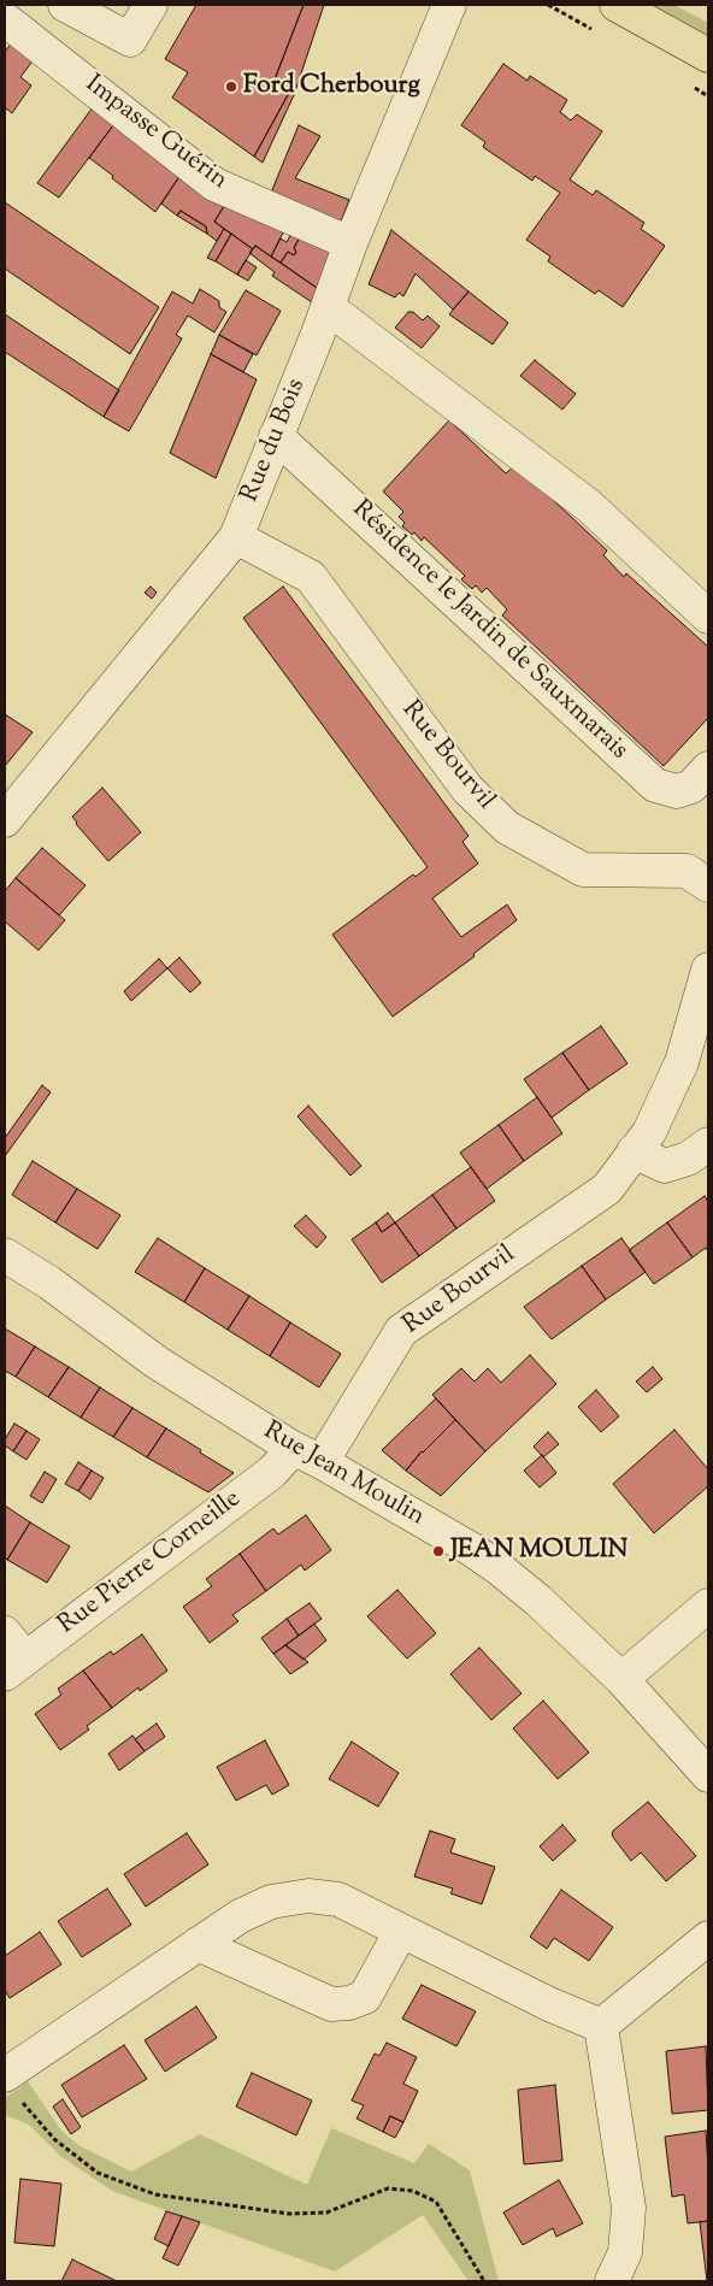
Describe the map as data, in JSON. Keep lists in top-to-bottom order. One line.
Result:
{"streets":{"street":["Impasse Guérin","Rue du Bois","Résidence le Jardin de Sauxmarais","Rue Bourvil","Rue Jean Moulin","Rue Pierre Corneille"]},"crossings":[["Impasse Guérin","Rue du Bois"],["Rue du Bois","Résidence le Jardin de Sauxmarais"],["Rue du Bois","Rue Bourvil"],["Rue Bourvil","Rue Jean Moulin"],["Rue Jean Moulin","Rue Pierre Corneille"]],"places":["Ford Cherbourg","JEAN MOULIN"]}
